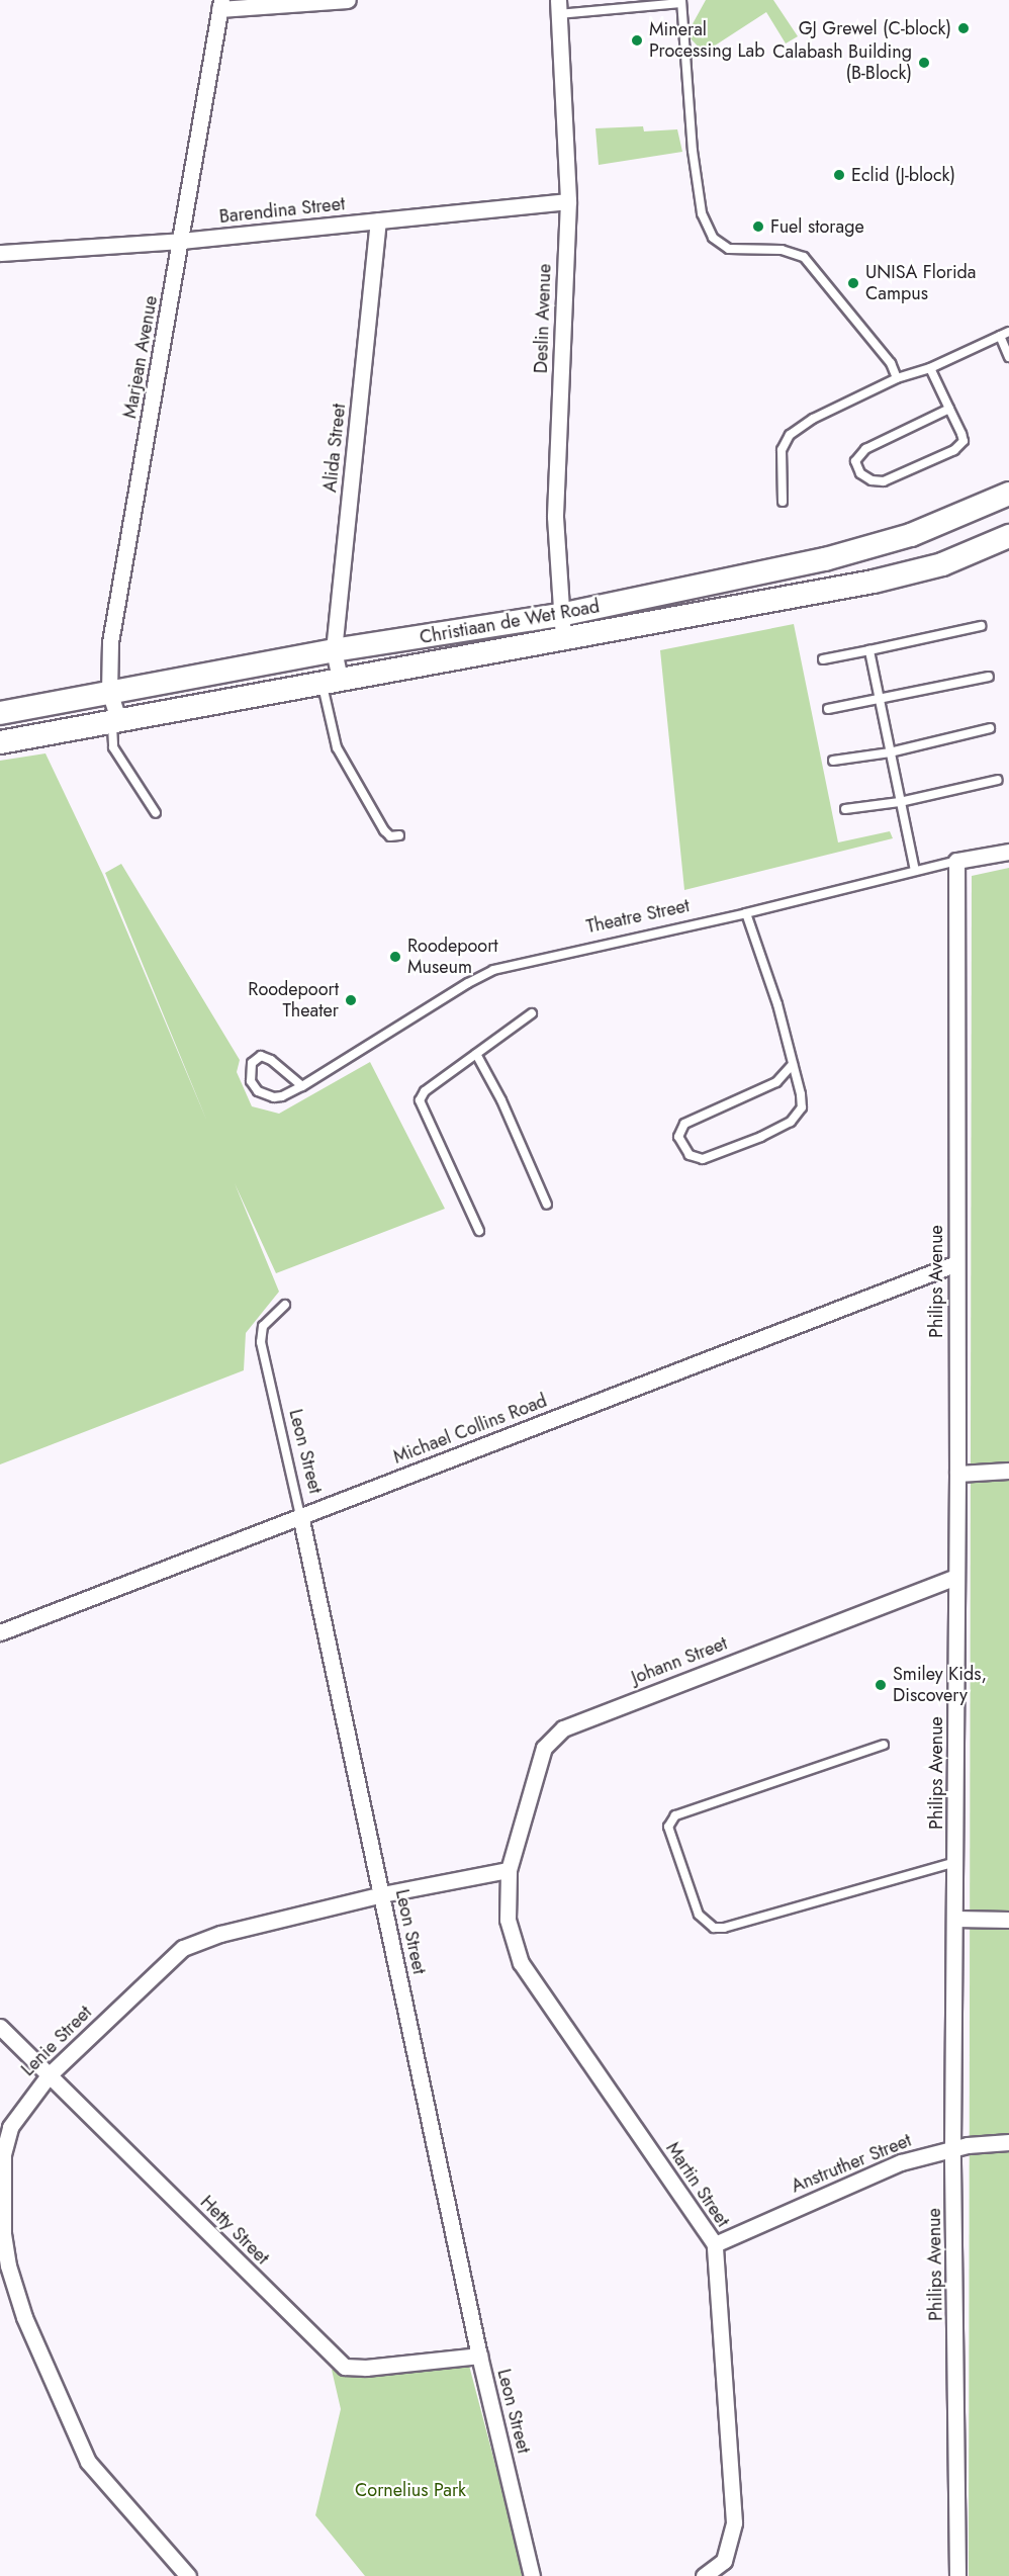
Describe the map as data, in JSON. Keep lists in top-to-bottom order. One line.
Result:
{"streets":{"main road":["Christiaan de Wet Road"],"street":["Barendina Street","Deslin Avenue","Marjean Avenue","Alida Street","Theatre Street","Philips Avenue","Michael Collins Road","Leon Street","Johann Street","Lenie Street","Anstruther Street","Martin Street","Hetty Street"]},"crossings":[["Barendina Street","Deslin Avenue"],["Barendina Street","Marjean Avenue"],["Barendina Street","Alida Street"],["Deslin Avenue","Christiaan de Wet Road"],["Marjean Avenue","Christiaan de Wet Road"],["Alida Street","Christiaan de Wet Road"],["Theatre Street","Philips Avenue"],["Philips Avenue","Michael Collins Road"],["Philips Avenue","Johann Street"],["Philips Avenue","Anstruther Street"],["Michael Collins Road","Leon Street"],["Leon Street","Lenie Street"],["Leon Street","Hetty Street"],["Johann Street","Lenie Street"],["Johann Street","Martin Street"],["Lenie Street","Martin Street"],["Lenie Street","Hetty Street"],["Anstruther Street","Martin Street"]],"parks":["Cornelius Park"],"places":["GJ Grewel (C-block)","Mineral Processing Lab","Calabash Building (B-Block)","Eclid (J-block)","Fuel storage","UNISA Florida Campus","Roodepoort Museum","Roodepoort Theater","Smiley Kids, Discovery"]}
